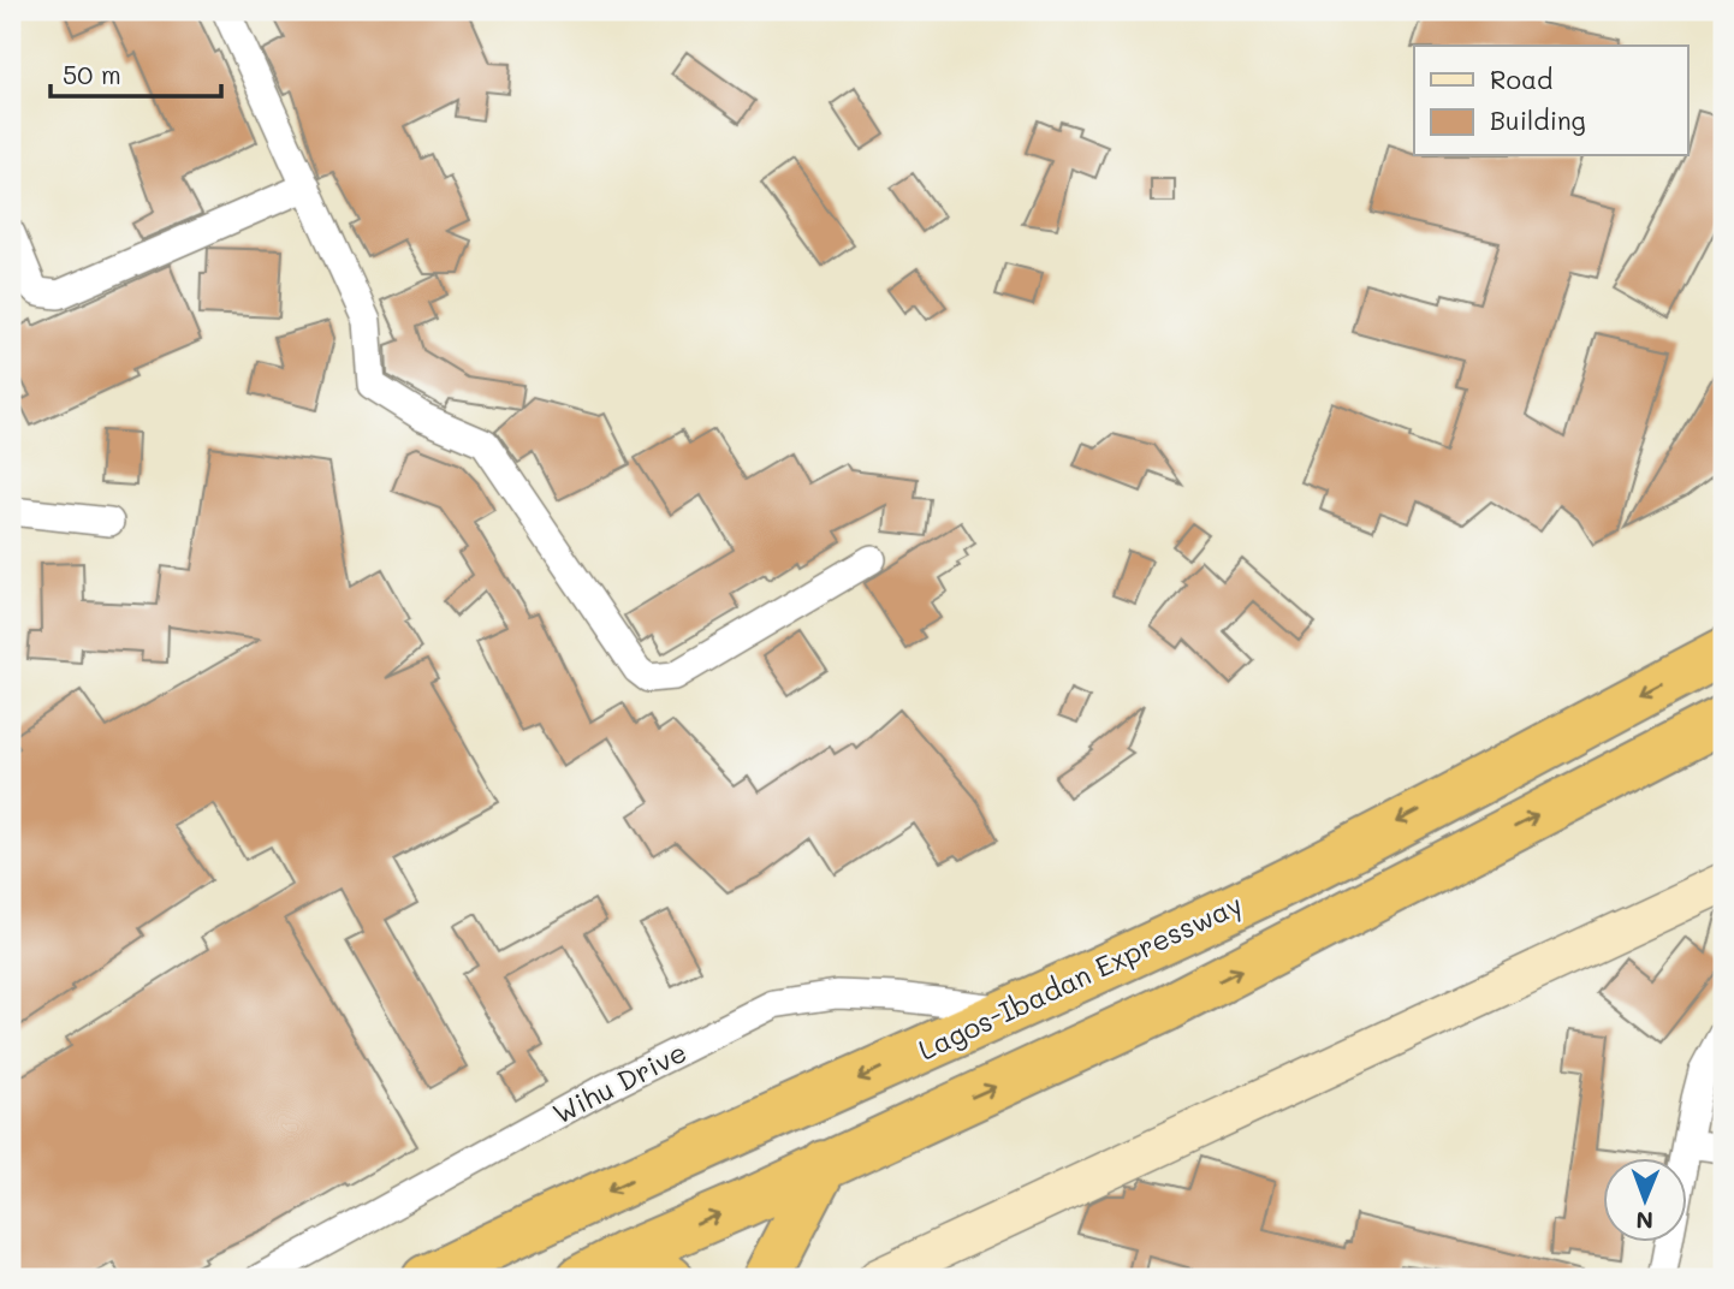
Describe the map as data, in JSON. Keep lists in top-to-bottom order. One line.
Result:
{"streets":{"highway":["Lagos-Ibadan Expressway"],"street":["Wihu Drive"]},"crossings":[["Lagos-Ibadan Expressway","Wihu Drive"]],"legend":["Road","Building"],"scale_bar":"50 m","north":"bottom"}
